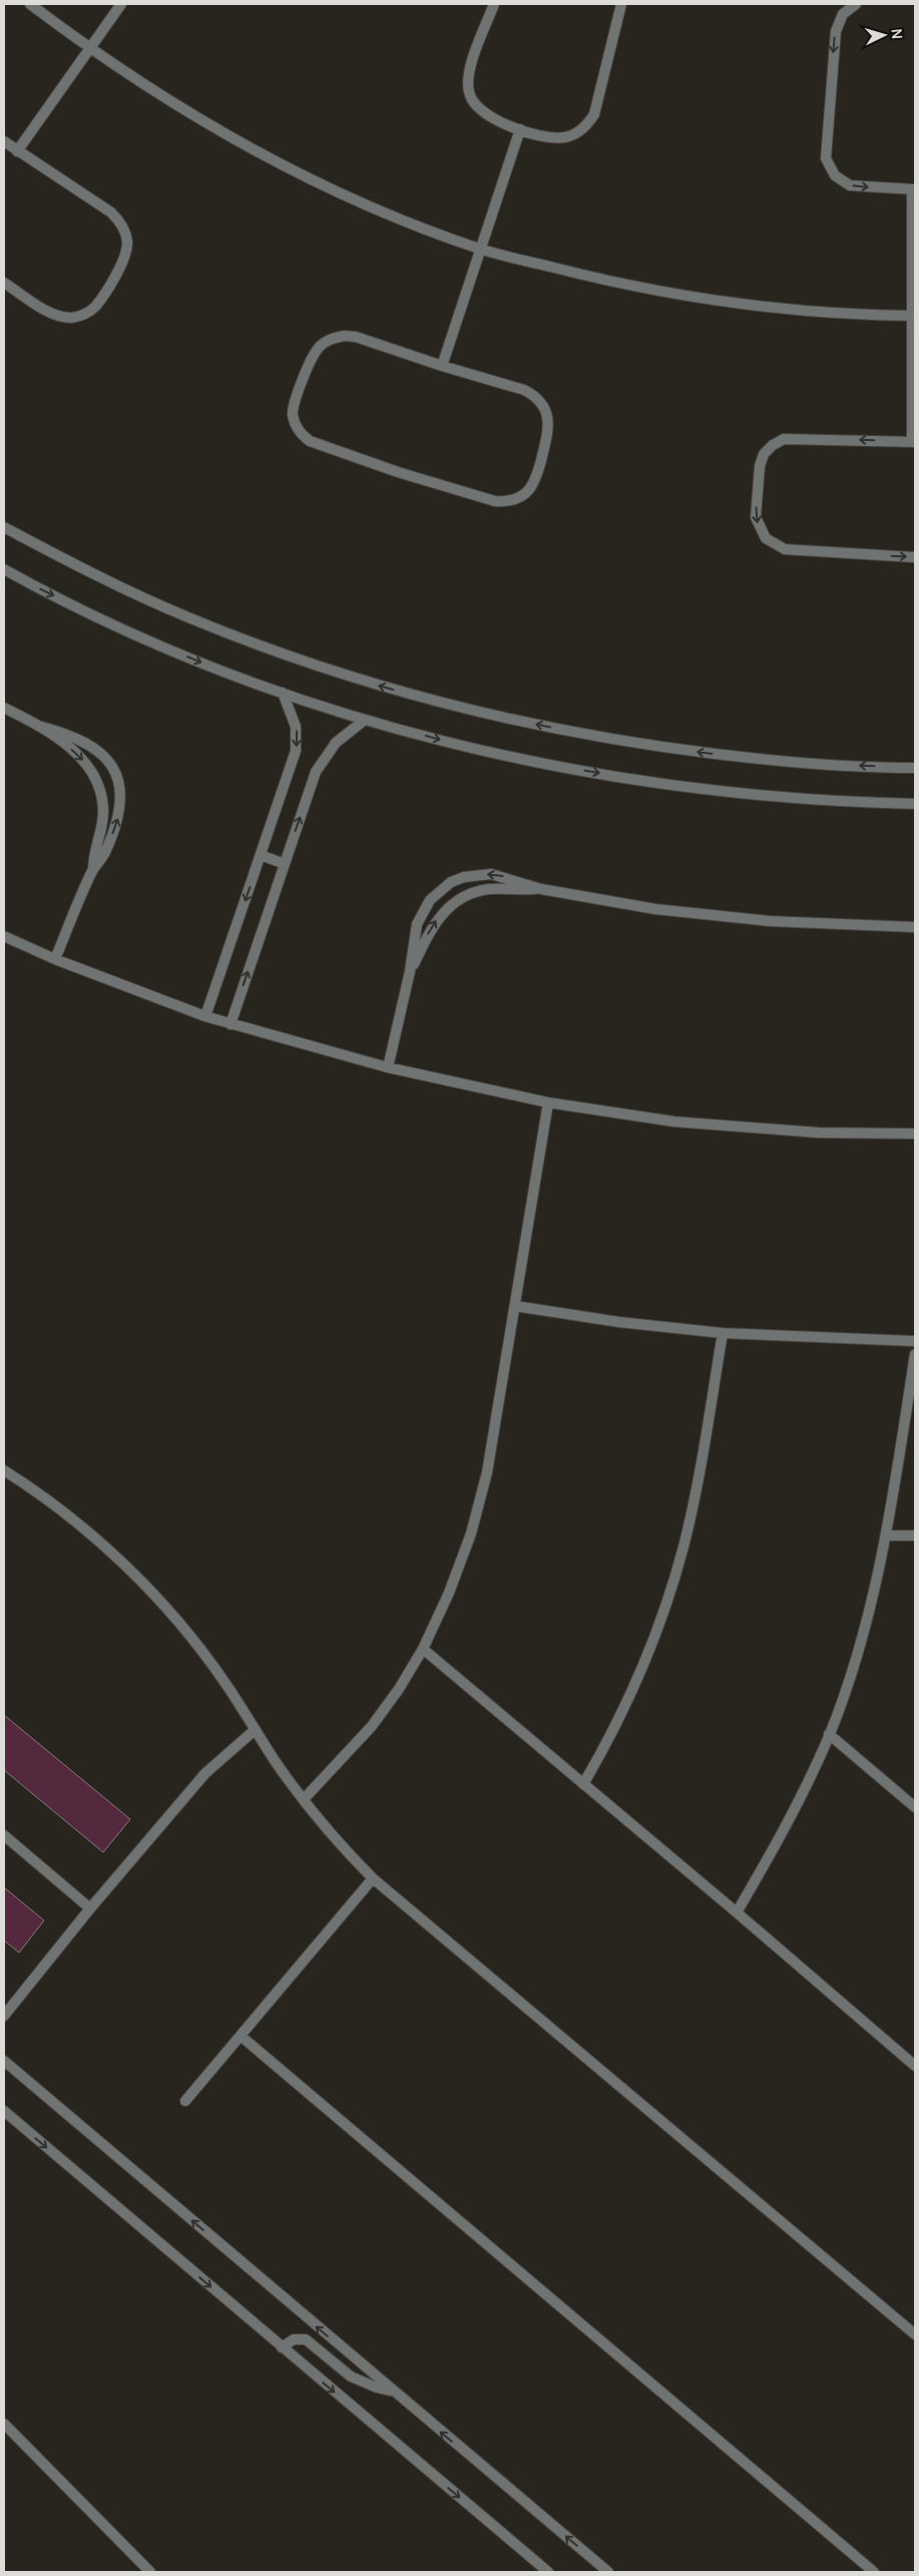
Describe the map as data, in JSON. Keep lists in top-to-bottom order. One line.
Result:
{"north":"right"}
